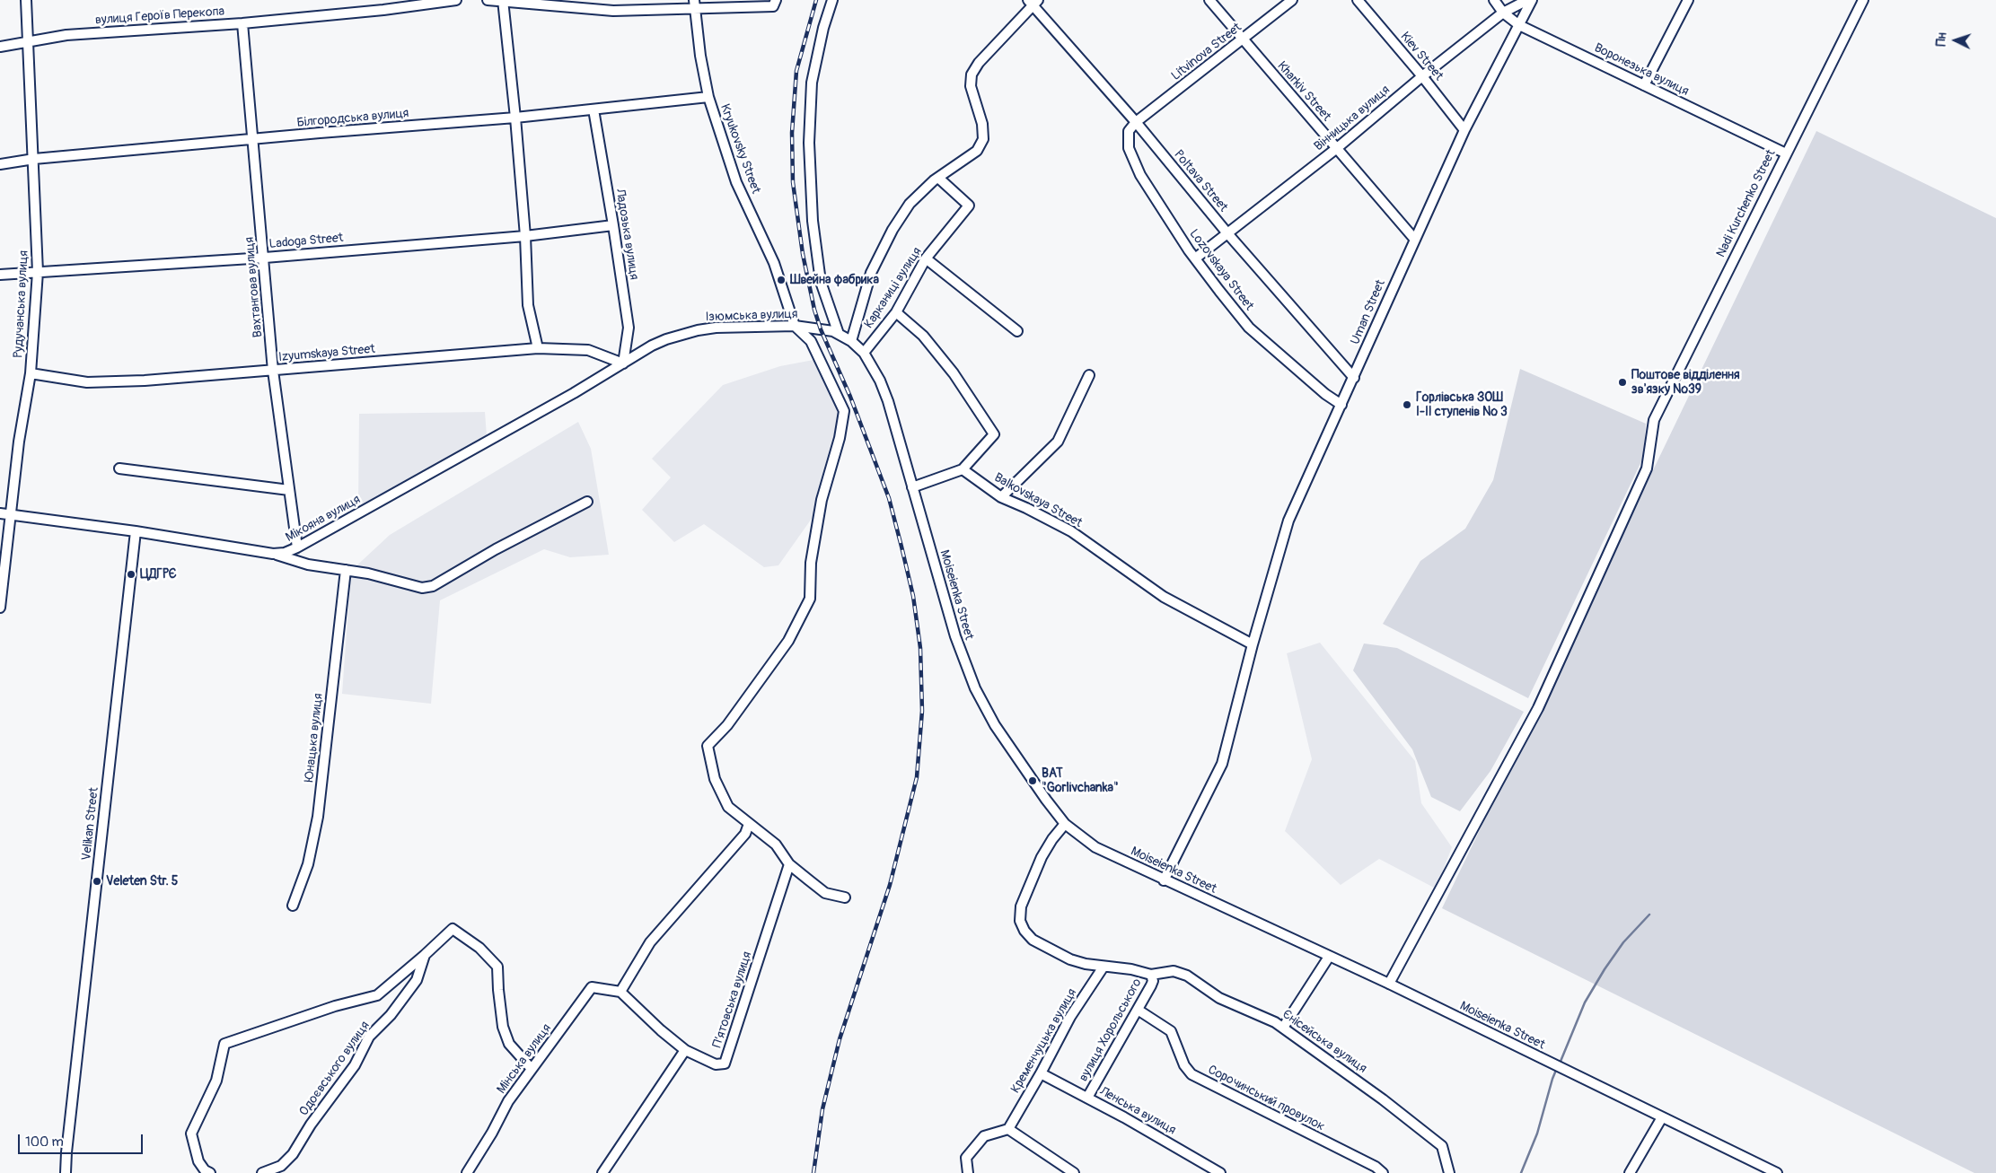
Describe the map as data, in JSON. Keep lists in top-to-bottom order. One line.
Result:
{"streets":{"street":["вулиця Героїв Перекопа","Litvinova Street","Kiev Street","Воронезька вулиця","Kharkiv Street","Білгородська вулиця","Вінницька вулиця","Kryukovsky Street","Poltava Street","Nadi Kurchenko Street","Ладозька вулиця","Ladoga Street","Lozovskaya Street","Вахтангова вулиця","Карканиці вулиця","Рудучанська вулиця","Uman Street","Ізюмська вулиця","Izyumskaya Street","Balkovskaya Street","Мікояна вулиця","Moiseienka Street","Юнацька вулиця","Velikan Street","П’ятовська вулиця","вулиця Хорольського","Кременчуцька вулиця","Єнісейська вулиця","Мінська вулиця","Одоєвського вулиця","Сорочинський провулок","Ленська вулиця"]},"crossings":[["вулиця Героїв Перекопа","Вахтангова вулиця"],["вулиця Героїв Перекопа","Рудучанська вулиця"],["Litvinova Street","Kharkiv Street"],["Litvinova Street","Poltava Street"],["Litvinova Street","Lozovskaya Street"],["Kiev Street","Вінницька вулиця"],["Kiev Street","Uman Street"],["Воронезька вулиця","Вінницька вулиця"],["Воронезька вулиця","Nadi Kurchenko Street"],["Воронезька вулиця","Uman Street"],["Kharkiv Street","Вінницька вулиця"],["Kharkiv Street","Uman Street"],["Білгородська вулиця","Kryukovsky Street"],["Білгородська вулиця","Ладозька вулиця"],["Білгородська вулиця","Вахтангова вулиця"],["Білгородська вулиця","Рудучанська вулиця"],["Вінницька вулиця","Poltava Street"],["Вінницька вулиця","Lozovskaya Street"],["Kryukovsky Street","Ізюмська вулиця"],["Poltava Street","Lozovskaya Street"],["Poltava Street","Uman Street"],["Nadi Kurchenko Street","Moiseienka Street"],["Ладозька вулиця","Ladoga Street"],["Ладозька вулиця","Ізюмська вулиця"],["Ладозька вулиця","Izyumskaya Street"],["Ладозька вулиця","Мікояна вулиця"],["Ladoga Street","Вахтангова вулиця"],["Ladoga Street","Рудучанська вулиця"],["Lozovskaya Street","Uman Street"],["Вахтангова вулиця","Izyumskaya Street"],["Вахтангова вулиця","Мікояна вулиця"],["Карканиці вулиця","Moiseienka Street"],["Рудучанська вулиця","Izyumskaya Street"],["Рудучанська вулиця","Мікояна вулиця"],["Uman Street","Balkovskaya Street"],["Uman Street","Moiseienka Street"],["Ізюмська вулиця","Izyumskaya Street"],["Ізюмська вулиця","Мікояна вулиця"],["Ізюмська вулиця","Moiseienka Street"],["Izyumskaya Street","Мікояна вулиця"],["Мікояна вулиця","Velikan Street"],["Moiseienka Street","Єнісейська вулиця"],["вулиця Хорольського","Єнісейська вулиця"],["вулиця Хорольського","Сорочинський провулок"],["вулиця Хорольського","Ленська вулиця"],["Кременчуцька вулиця","Єнісейська вулиця"],["Кременчуцька вулиця","Ленська вулиця"],["Мінська вулиця","Одоєвського вулиця"]],"places":["Швейна фабрика","Поштове відділення зв'язку №39","Горлівська ЗОШ І-ІІ ступенів № 3","ЦДГРЄ","BAT \"Gorlivchanka\"","Veleten Str. 5"],"scale_bar":"100 m","north":"left"}
